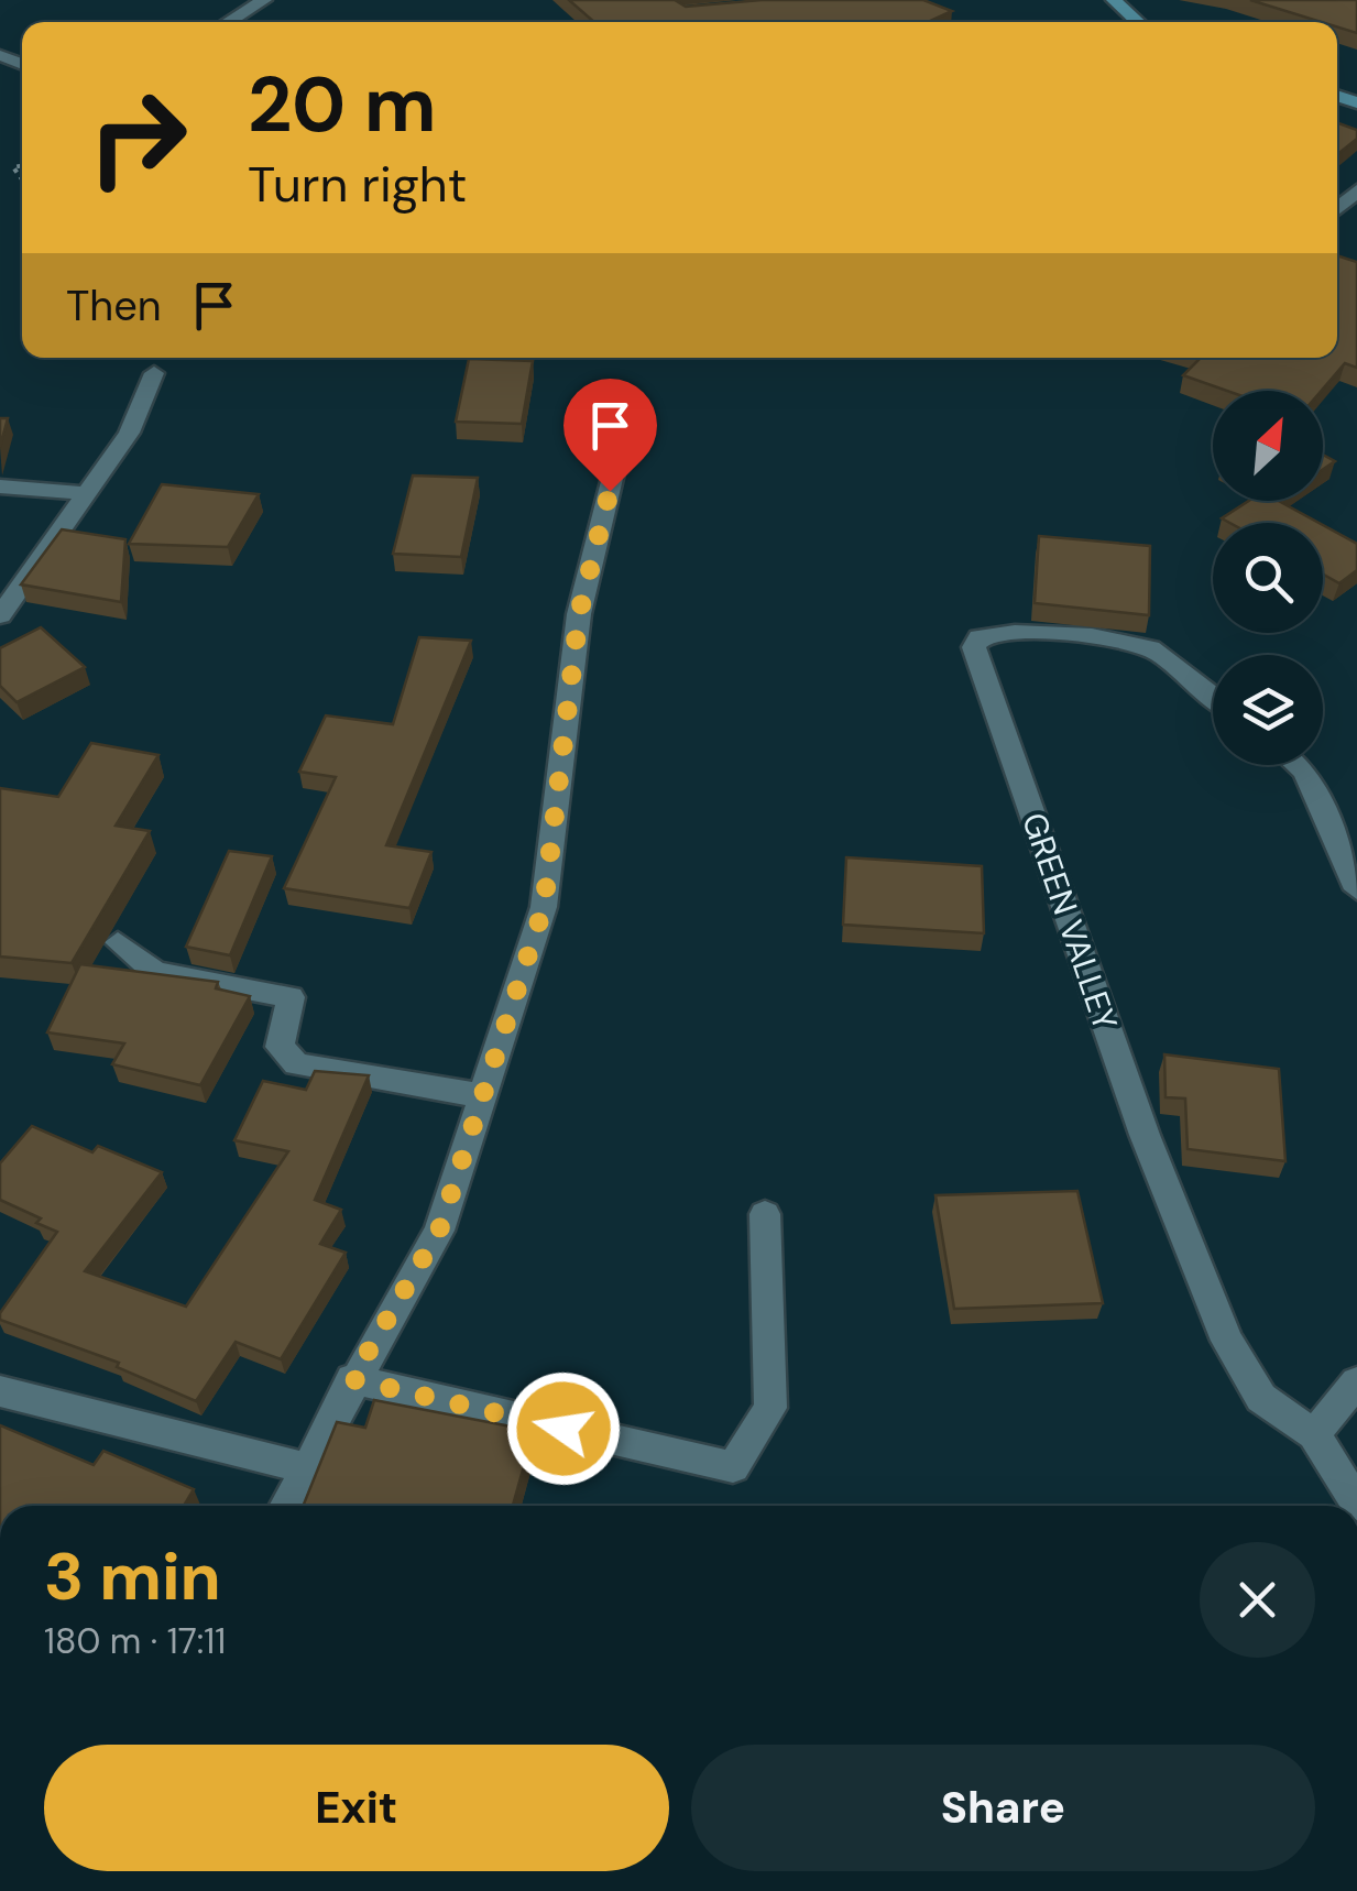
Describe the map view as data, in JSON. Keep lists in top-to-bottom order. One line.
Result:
{"streets":{"street":["GREEN VALLEY"]},"north":"top right","page":{"turn":["20 m","Turn right"],"then":"Then","heading":["3 min","180 m · 17:11"],"buttons":["Exit","Share"]}}
